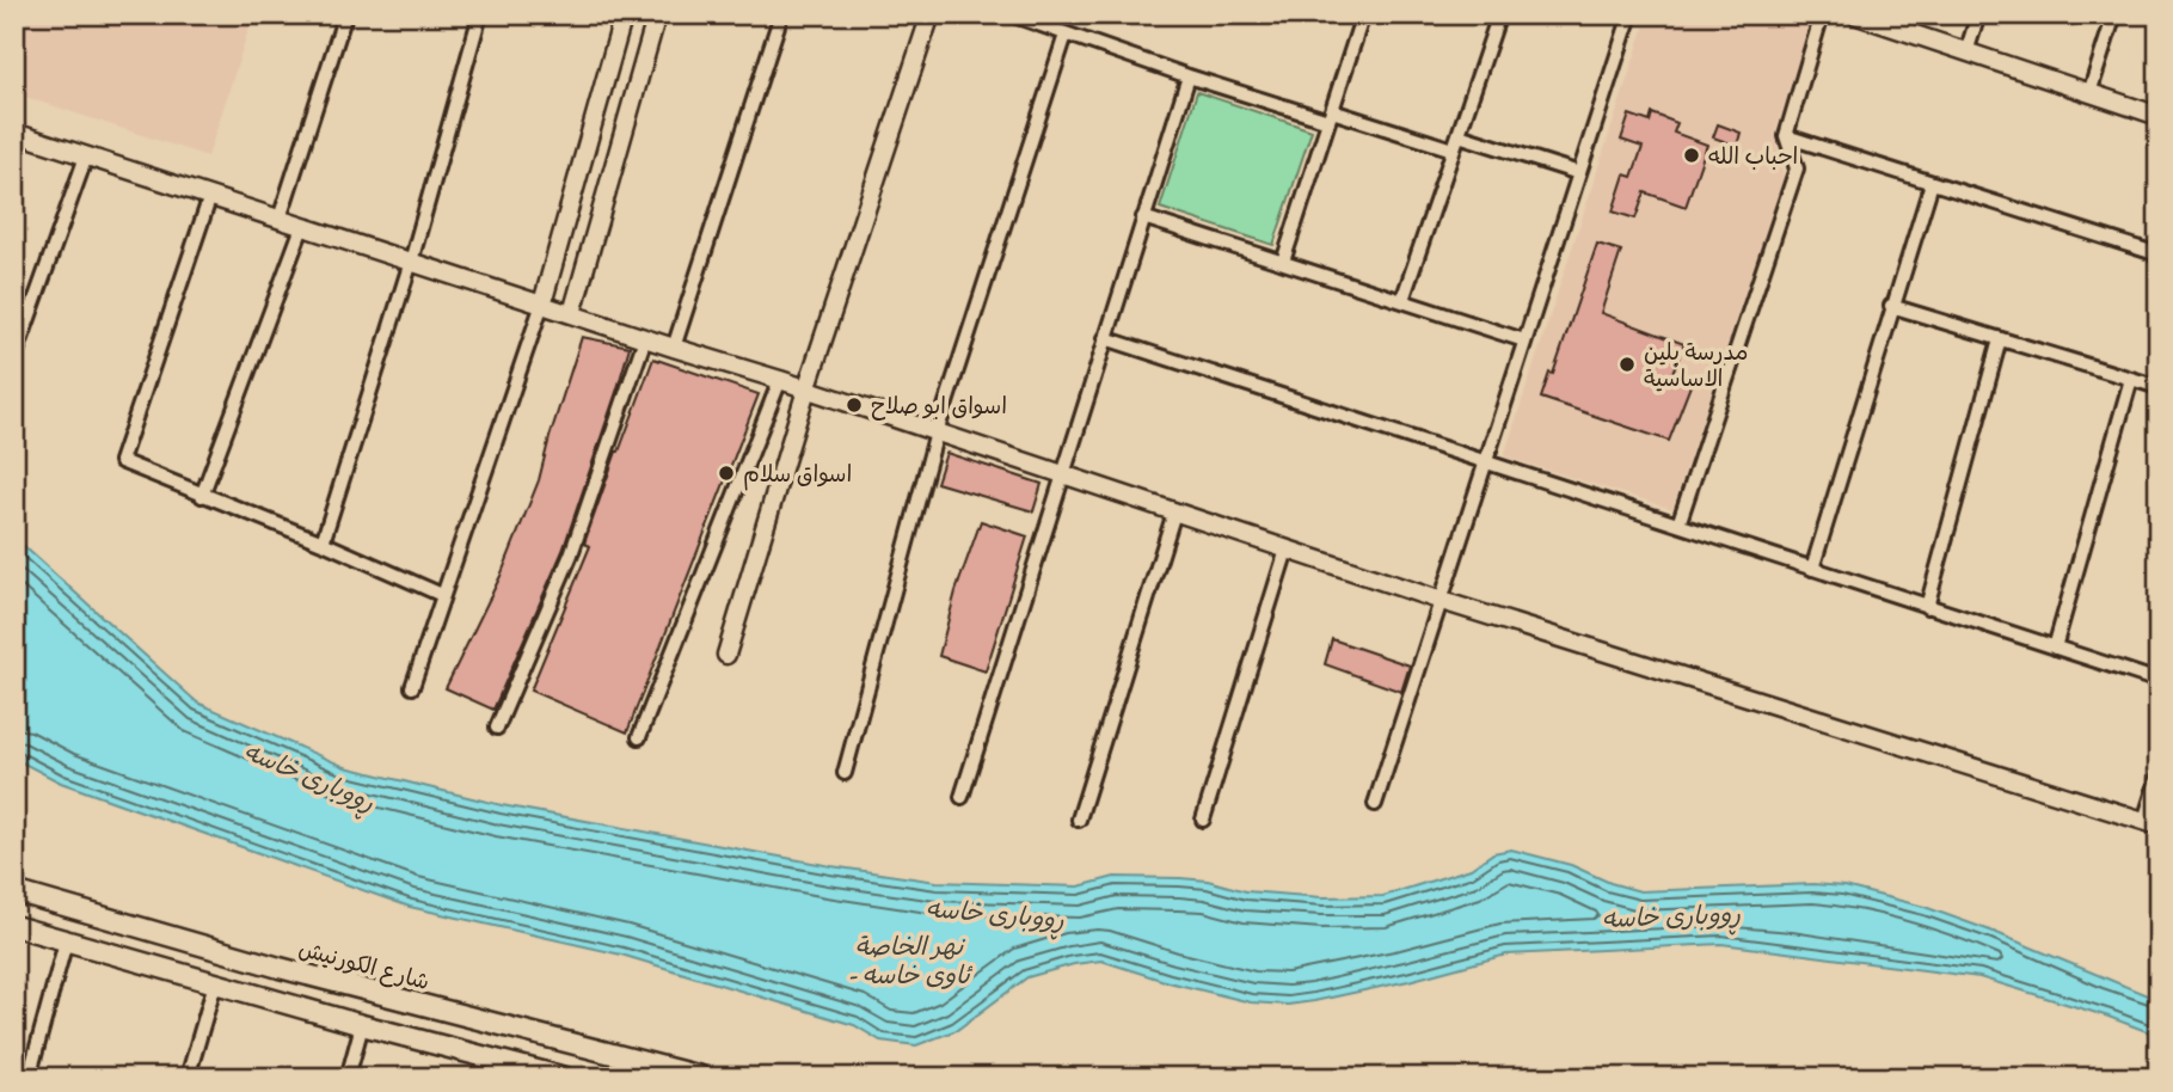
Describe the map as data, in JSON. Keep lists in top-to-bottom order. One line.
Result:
{"streets":{"main road":["شارع الكورنيش"]},"water":["ڕووباری خاسە","نهر الخاصة - ئاوی خاسە"],"places":["احباب الله","مدرسة بلين الاساسية","اسواق ابو صلاح","اسواق سلام"]}
